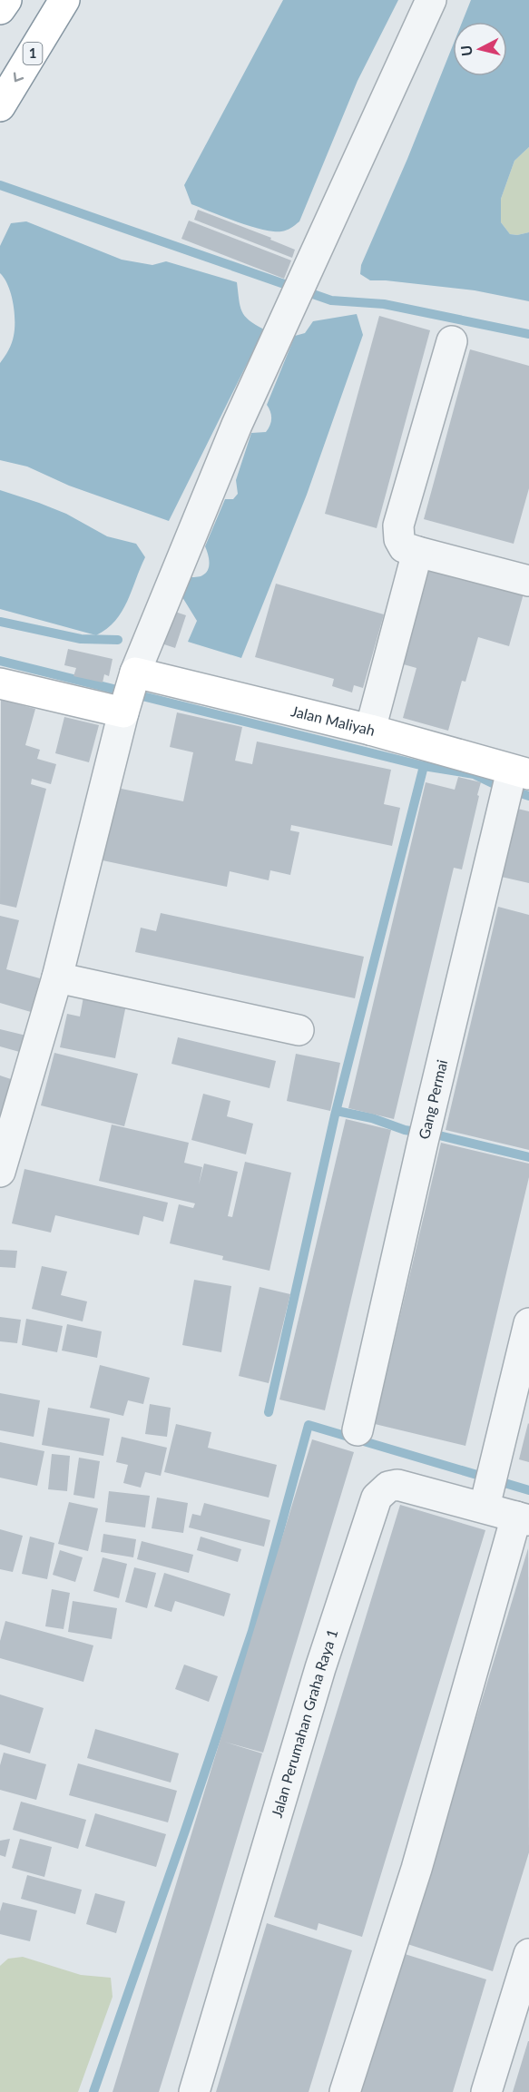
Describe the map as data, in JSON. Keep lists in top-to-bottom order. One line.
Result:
{"streets":{"main road":["1","Jalan Maliyah"],"street":["Gang Permai","Jalan Perumahan Graha Raya 1"]},"crossings":[["Jalan Maliyah","Gang Permai"]],"north":"left"}
